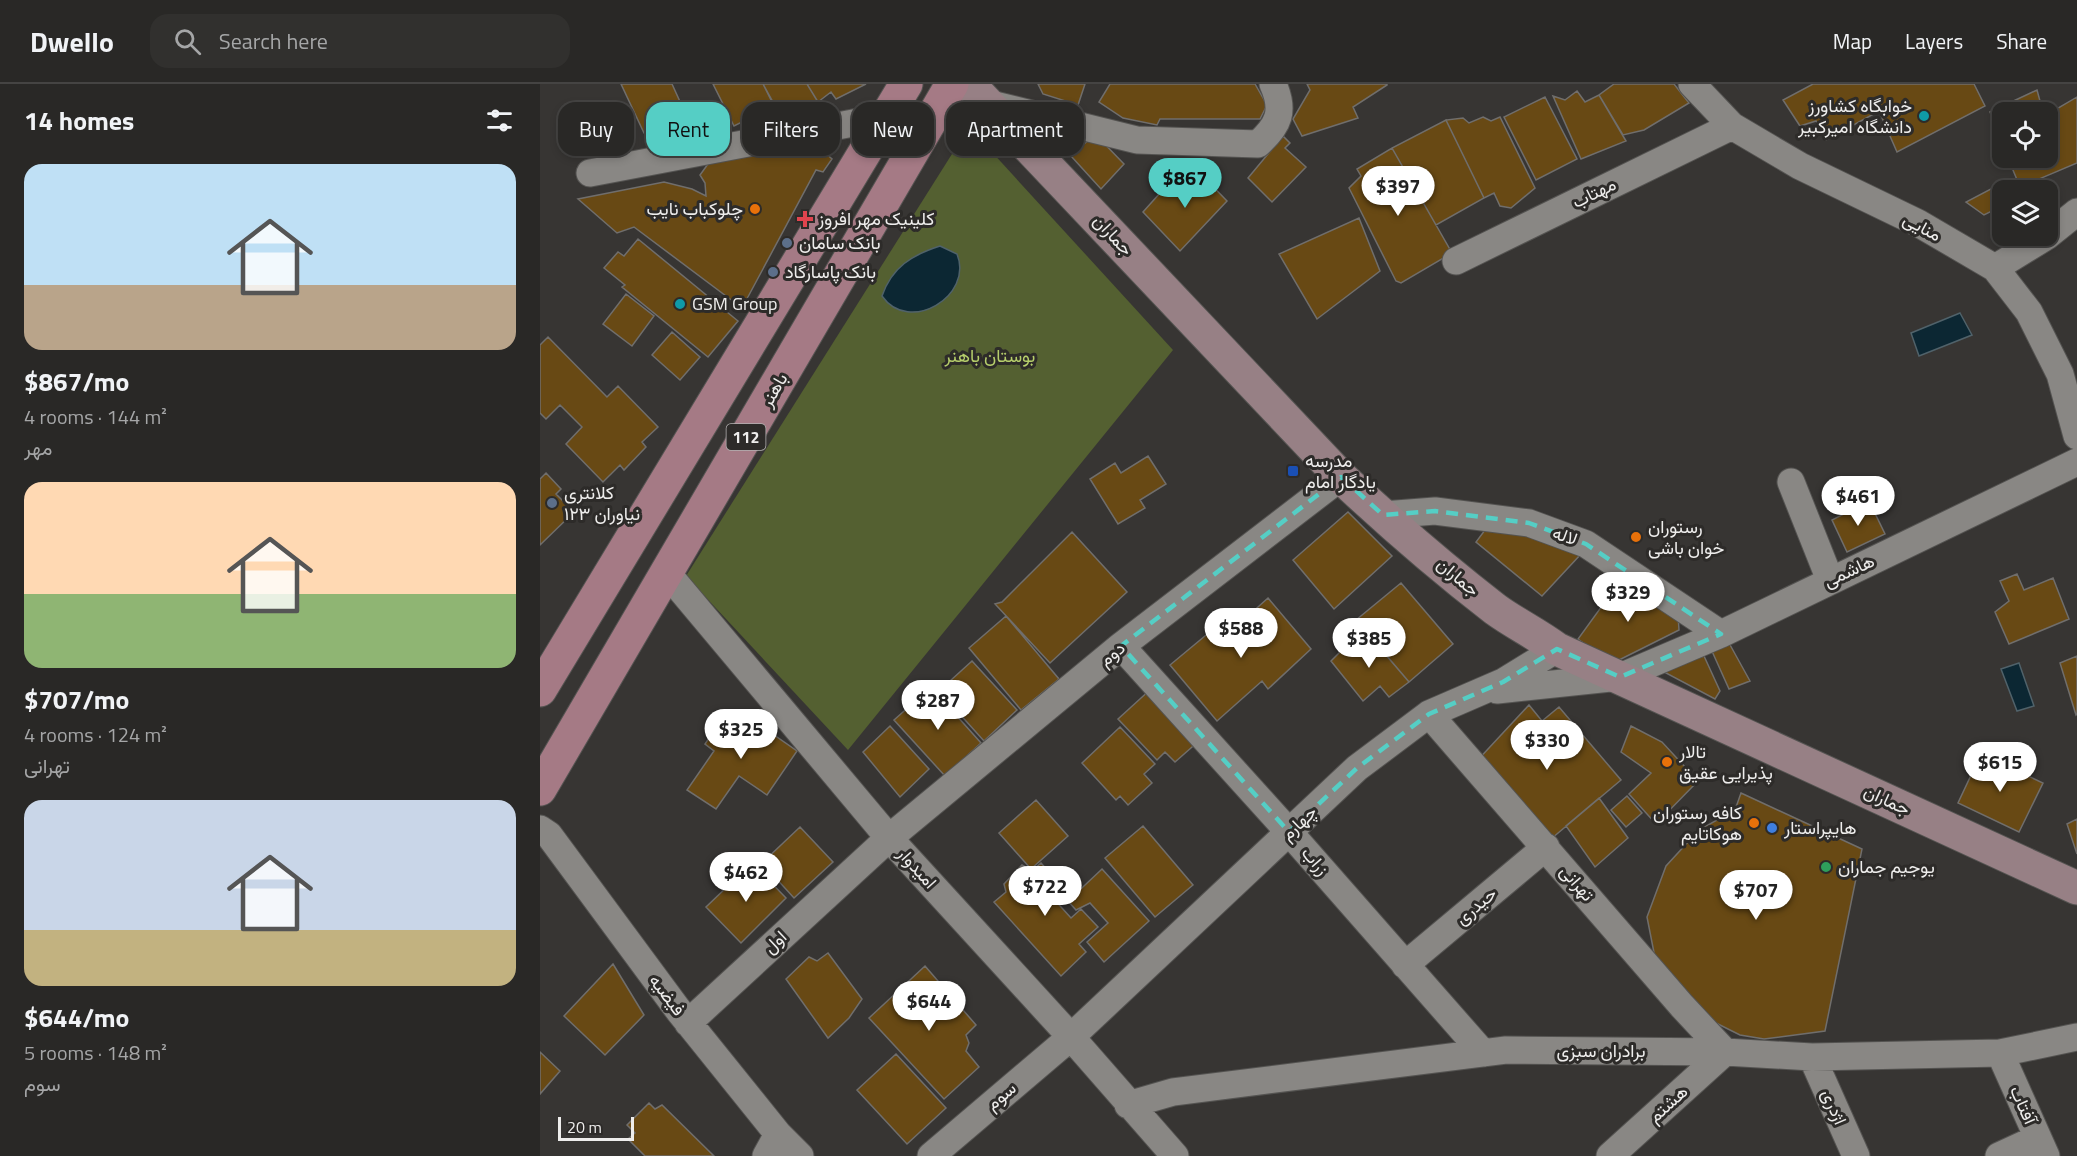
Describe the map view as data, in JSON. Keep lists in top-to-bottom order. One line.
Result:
{"streets":{"main road":["جماران","باهنر","112"],"street":["مهتاب","منایی","لاله","هاشمی","دوم","چهارم","زراب","امیدوار","تهرانی","حیدری","اول","فیضیه","برادران سبزی","سوم","هشتم","آفتاب","اژدری"]},"crossings":[["مهتاب","منایی"],["جماران","لاله"],["جماران","هاشمی"],["جماران","دوم"],["جماران","چهارم"],["باهنر","امیدوار"],["لاله","هاشمی"],["هاشمی","چهارم"],["دوم","زراب"],["دوم","امیدوار"],["دوم","اول"],["چهارم","زراب"],["چهارم","امیدوار"],["چهارم","تهرانی"],["چهارم","سوم"],["زراب","حیدری"],["زراب","برادران سبزی"],["امیدوار","اول"],["امیدوار","برادران سبزی"],["امیدوار","سوم"],["تهرانی","حیدری"],["تهرانی","برادران سبزی"],["تهرانی","هشتم"],["اول","فیضیه"],["برادران سبزی","هشتم"],["برادران سبزی","آفتاب"],["برادران سبزی","اژدری"]],"parks":["بوستان باهنر"],"places":{"other":["خوابگاه کشاورز دانشگاه امیرکبیر","چلوکباب نایب","بانک سامان","بانک پاسارگاد","GSM Group","کلانتری ۱۲۳ نیاوران","رستوران خوان باشی","تالار پذیرایی عقیق","کافه رستوران هوکاتایم","هایپراستار","یوجیم جماران"],"health":["کلینیک مهر افروز"],"transit":["مدرسه یادگار امام"]},"scale_bar":"20 m","page":{"header":"Dwello","search":"Search here","nav":["Map","Layers","Share"],"heading":"14 homes","chip":["Buy","Rent","Filters","New","Apartment"],"list":[{"name":"$867/mo","note":"4 rooms · 144 m² · مهر"},{"name":"$707/mo","note":"4 rooms · 124 m² · تهرانی"},{"name":"$644/mo","note":"5 rooms · 148 m² · سوم"}],"price":["$867","$397","$461","$329","$588","$385","$287","$325","$330","$615","$462","$722","$707","$644"],"scale":"20 m"}}
